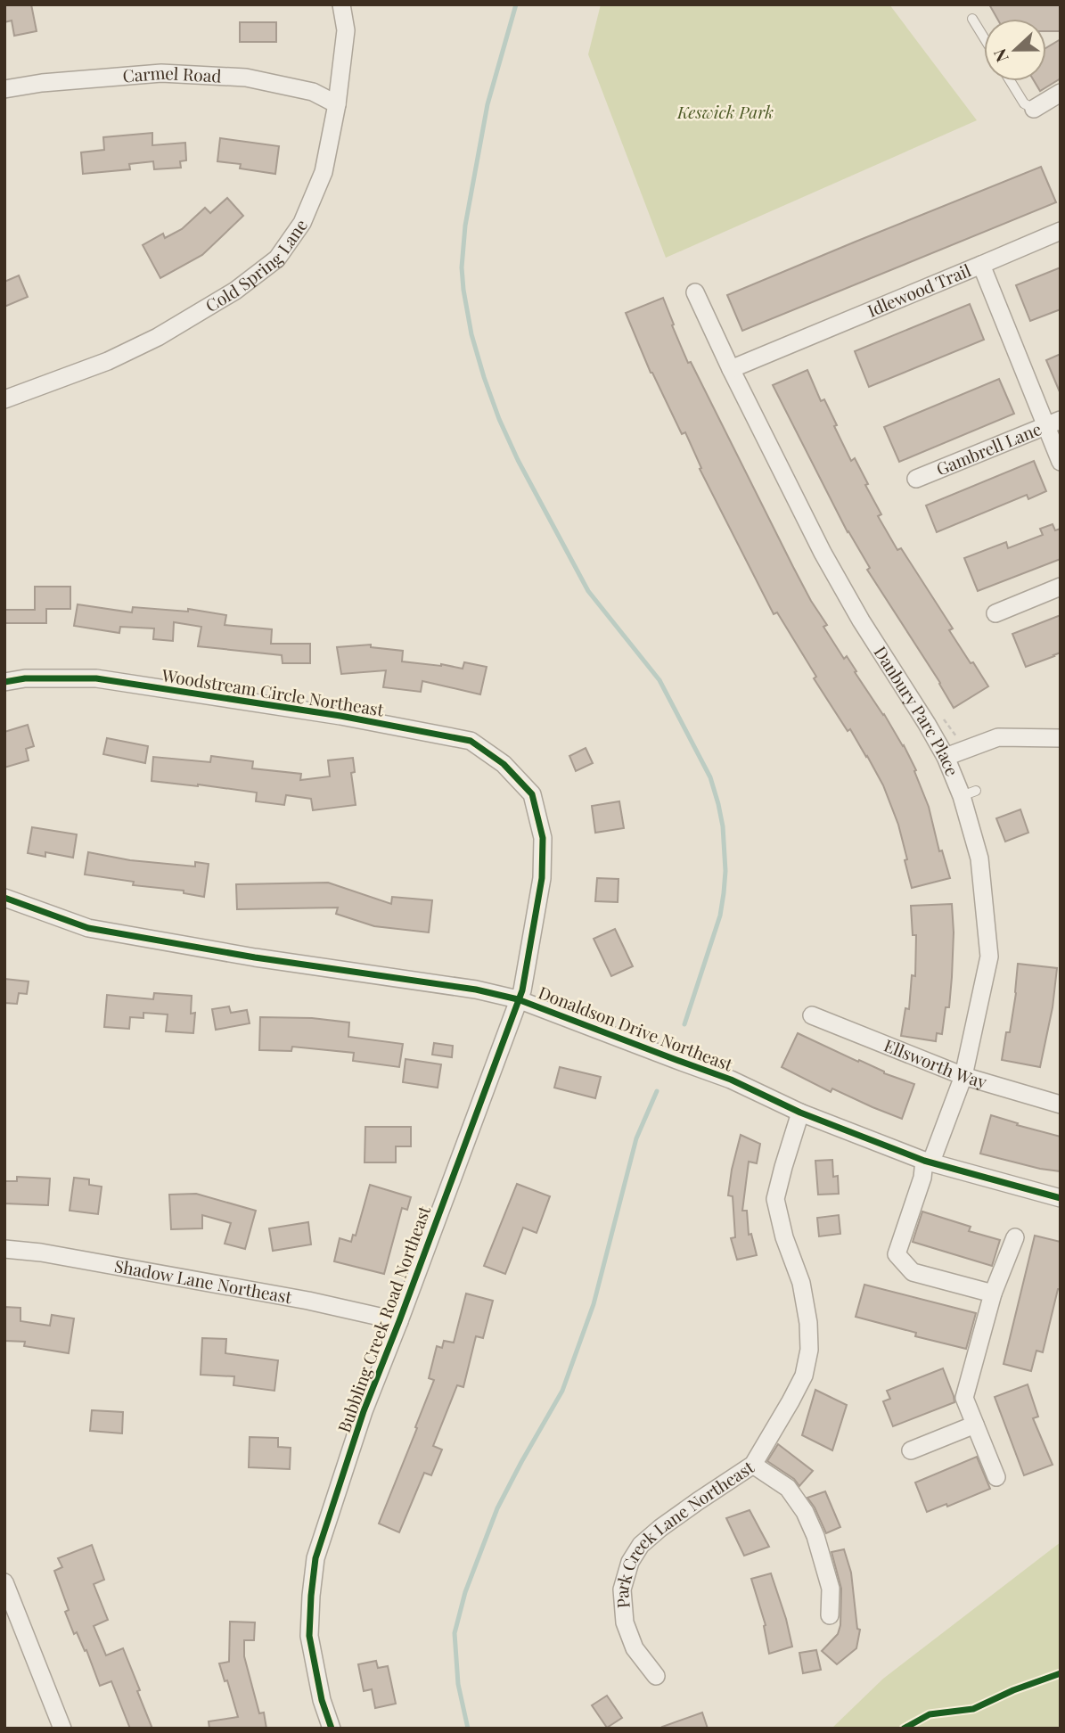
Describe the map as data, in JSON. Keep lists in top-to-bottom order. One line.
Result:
{"streets":{"street":["Carmel Road","Cold Spring Lane","Idlewood Trail","Gambrell Lane","Woodstream Circle Northeast","Danbury Parc Place","Donaldson Drive Northeast","Ellsworth Way","Shadow Lane Northeast","Bubbling Creek Road Northeast","Park Creek Lane Northeast"]},"crossings":[["Carmel Road","Cold Spring Lane"],["Idlewood Trail","Gambrell Lane"],["Idlewood Trail","Danbury Parc Place"],["Woodstream Circle Northeast","Donaldson Drive Northeast"],["Woodstream Circle Northeast","Bubbling Creek Road Northeast"],["Danbury Parc Place","Donaldson Drive Northeast"],["Danbury Parc Place","Ellsworth Way"],["Donaldson Drive Northeast","Bubbling Creek Road Northeast"],["Donaldson Drive Northeast","Park Creek Lane Northeast"],["Shadow Lane Northeast","Bubbling Creek Road Northeast"]],"parks":["Keswick Park"],"north":"left"}
